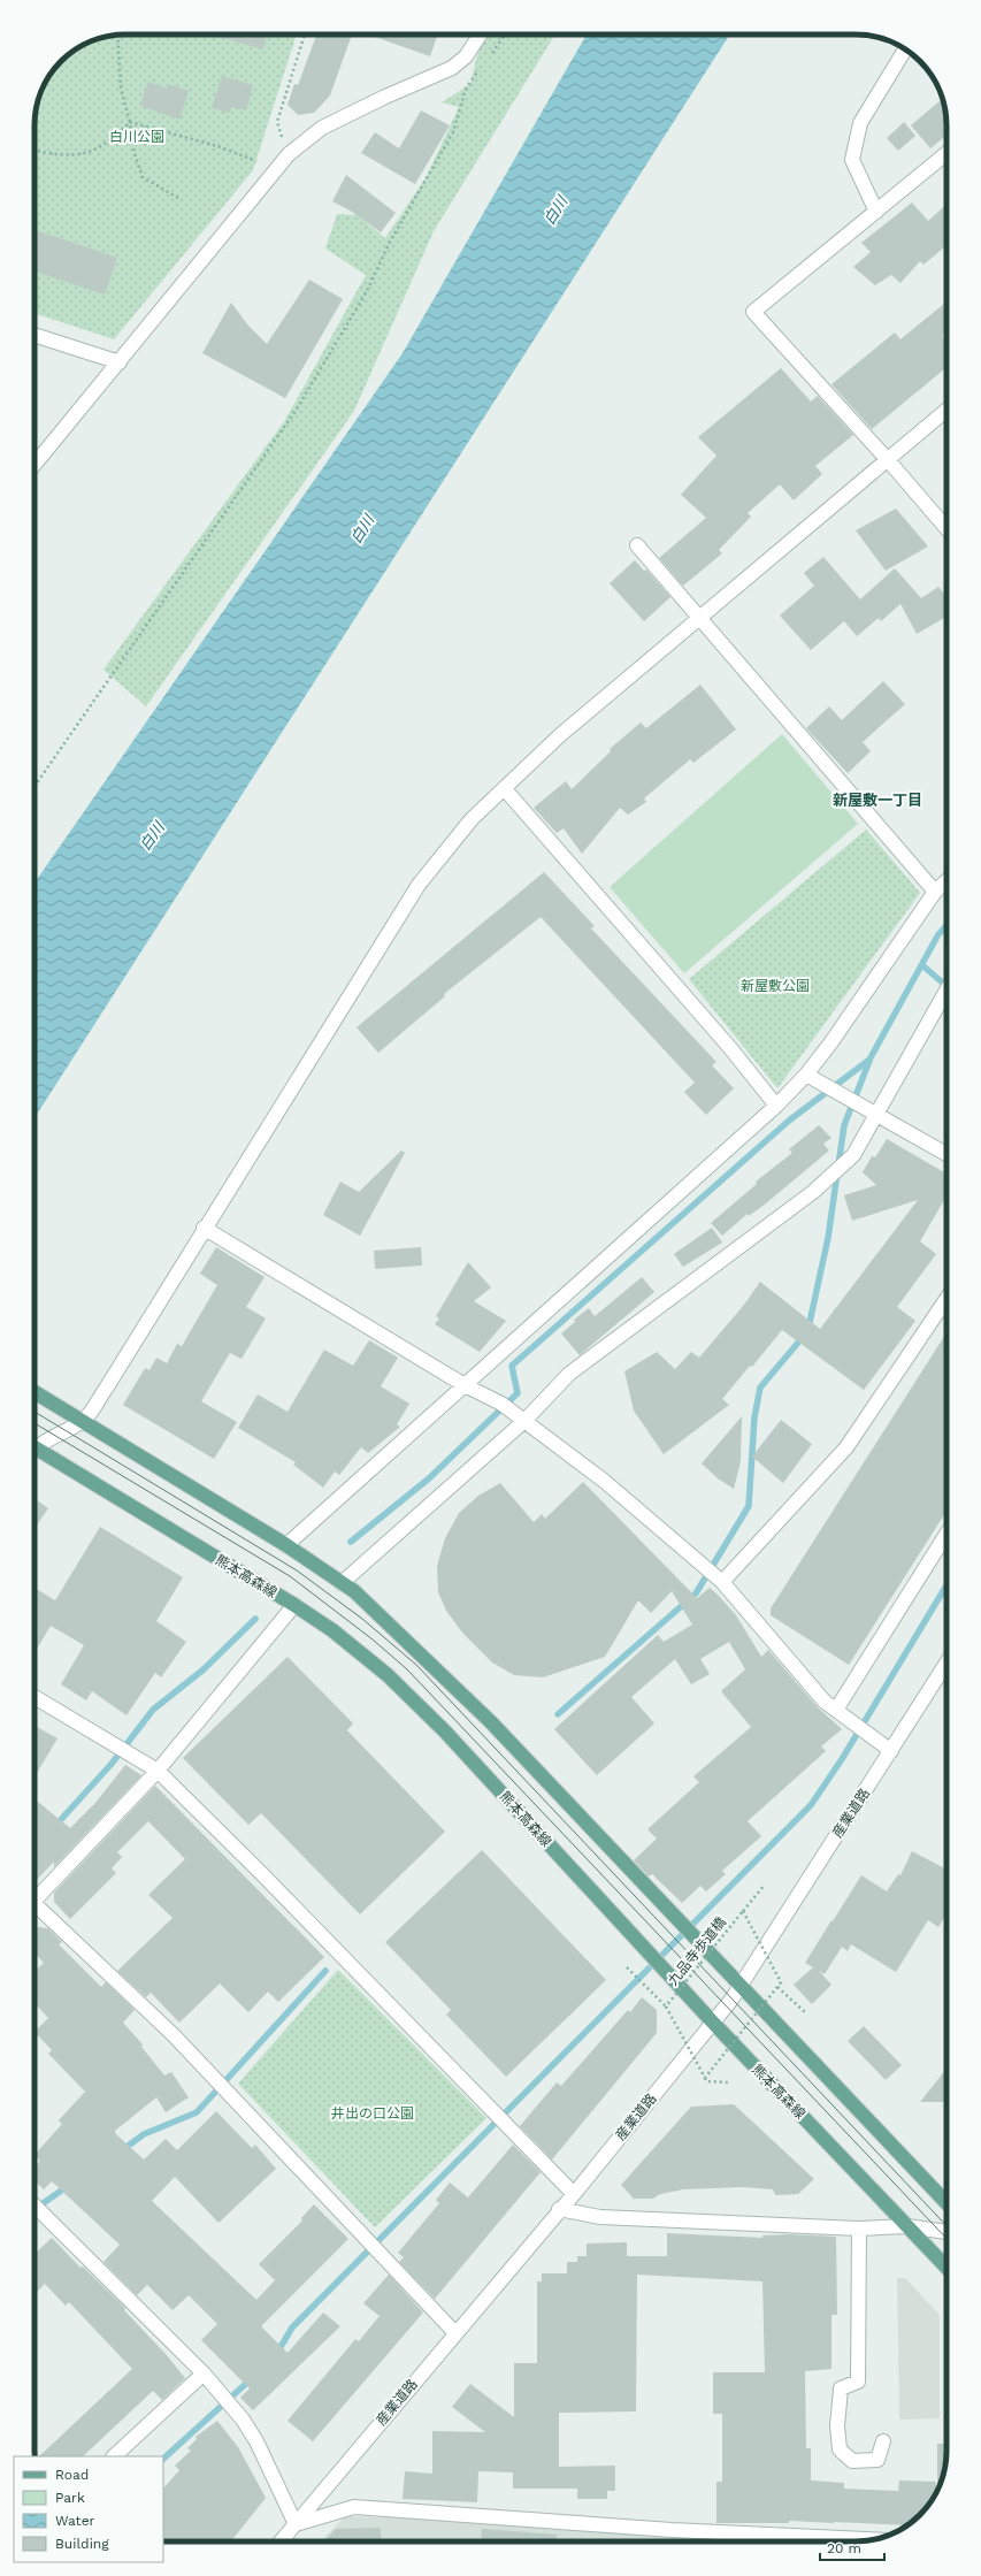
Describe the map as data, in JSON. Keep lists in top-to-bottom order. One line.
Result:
{"streets":{"main road":["熊本高森線"],"street":["産業道路"],"path":["九品寺歩道橋"]},"crossings":[["熊本高森線","産業道路"]],"districts":["新屋敷一丁目"],"water":["白川"],"parks":["白川公園","新屋敷公園","井出の口公園"],"legend":["Road","Park","Water","Building"],"scale_bar":"20 m"}
